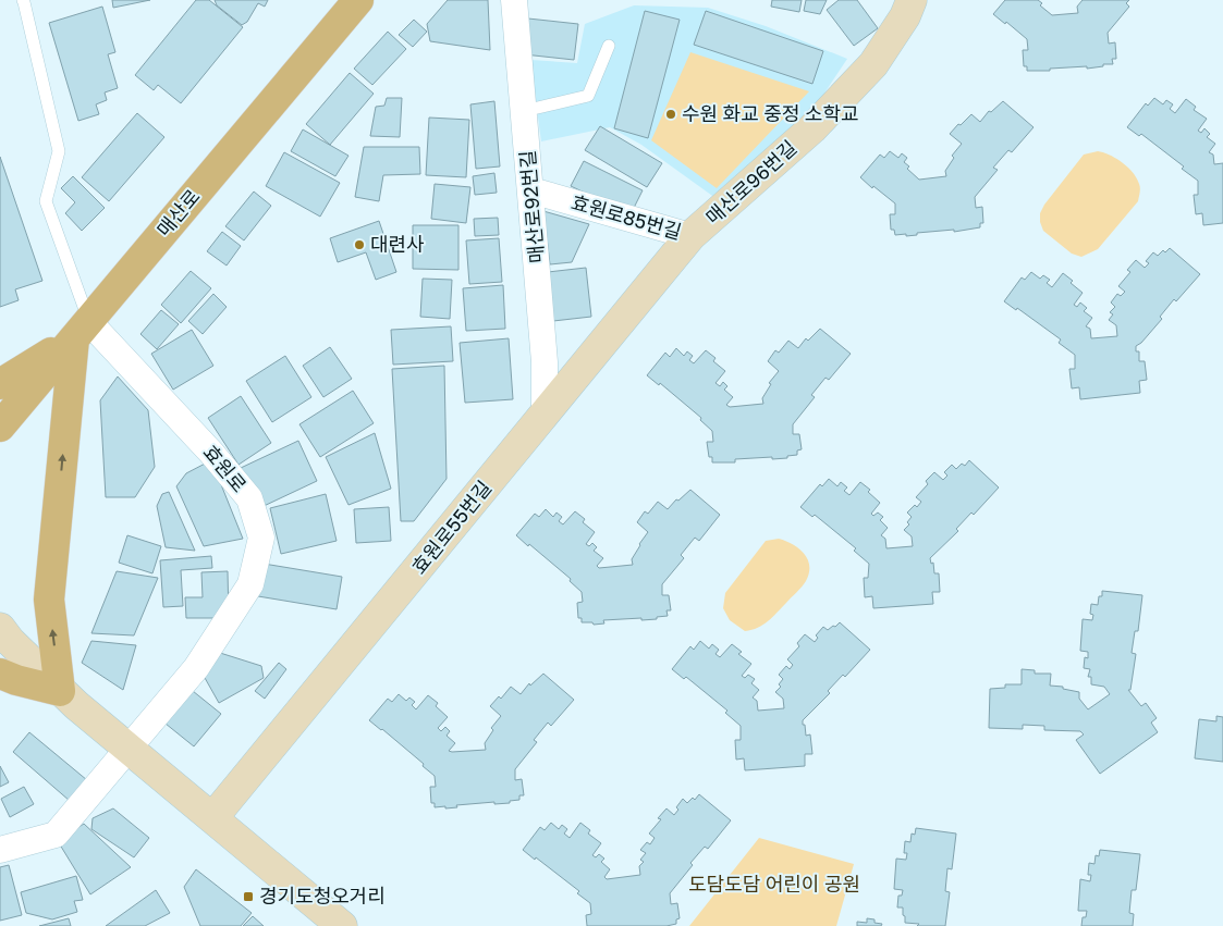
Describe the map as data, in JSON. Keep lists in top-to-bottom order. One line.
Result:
{"streets":{"main road":["매산로"],"street":["매산로96번길","매산로92번길","효원로85번길","효원로","효원로55번길"]},"crossings":[["매산로96번길","효원로85번길"],["매산로96번길","효원로55번길"],["매산로92번길","효원로85번길"],["매산로92번길","효원로55번길"],["매산로","효원로"],["효원로85번길","효원로55번길"]],"parks":["도담도담 어린이 공원"],"places":{"other":["수원 화교 중정 소학교","대련사"],"transit":["경기도청오거리"]}}
